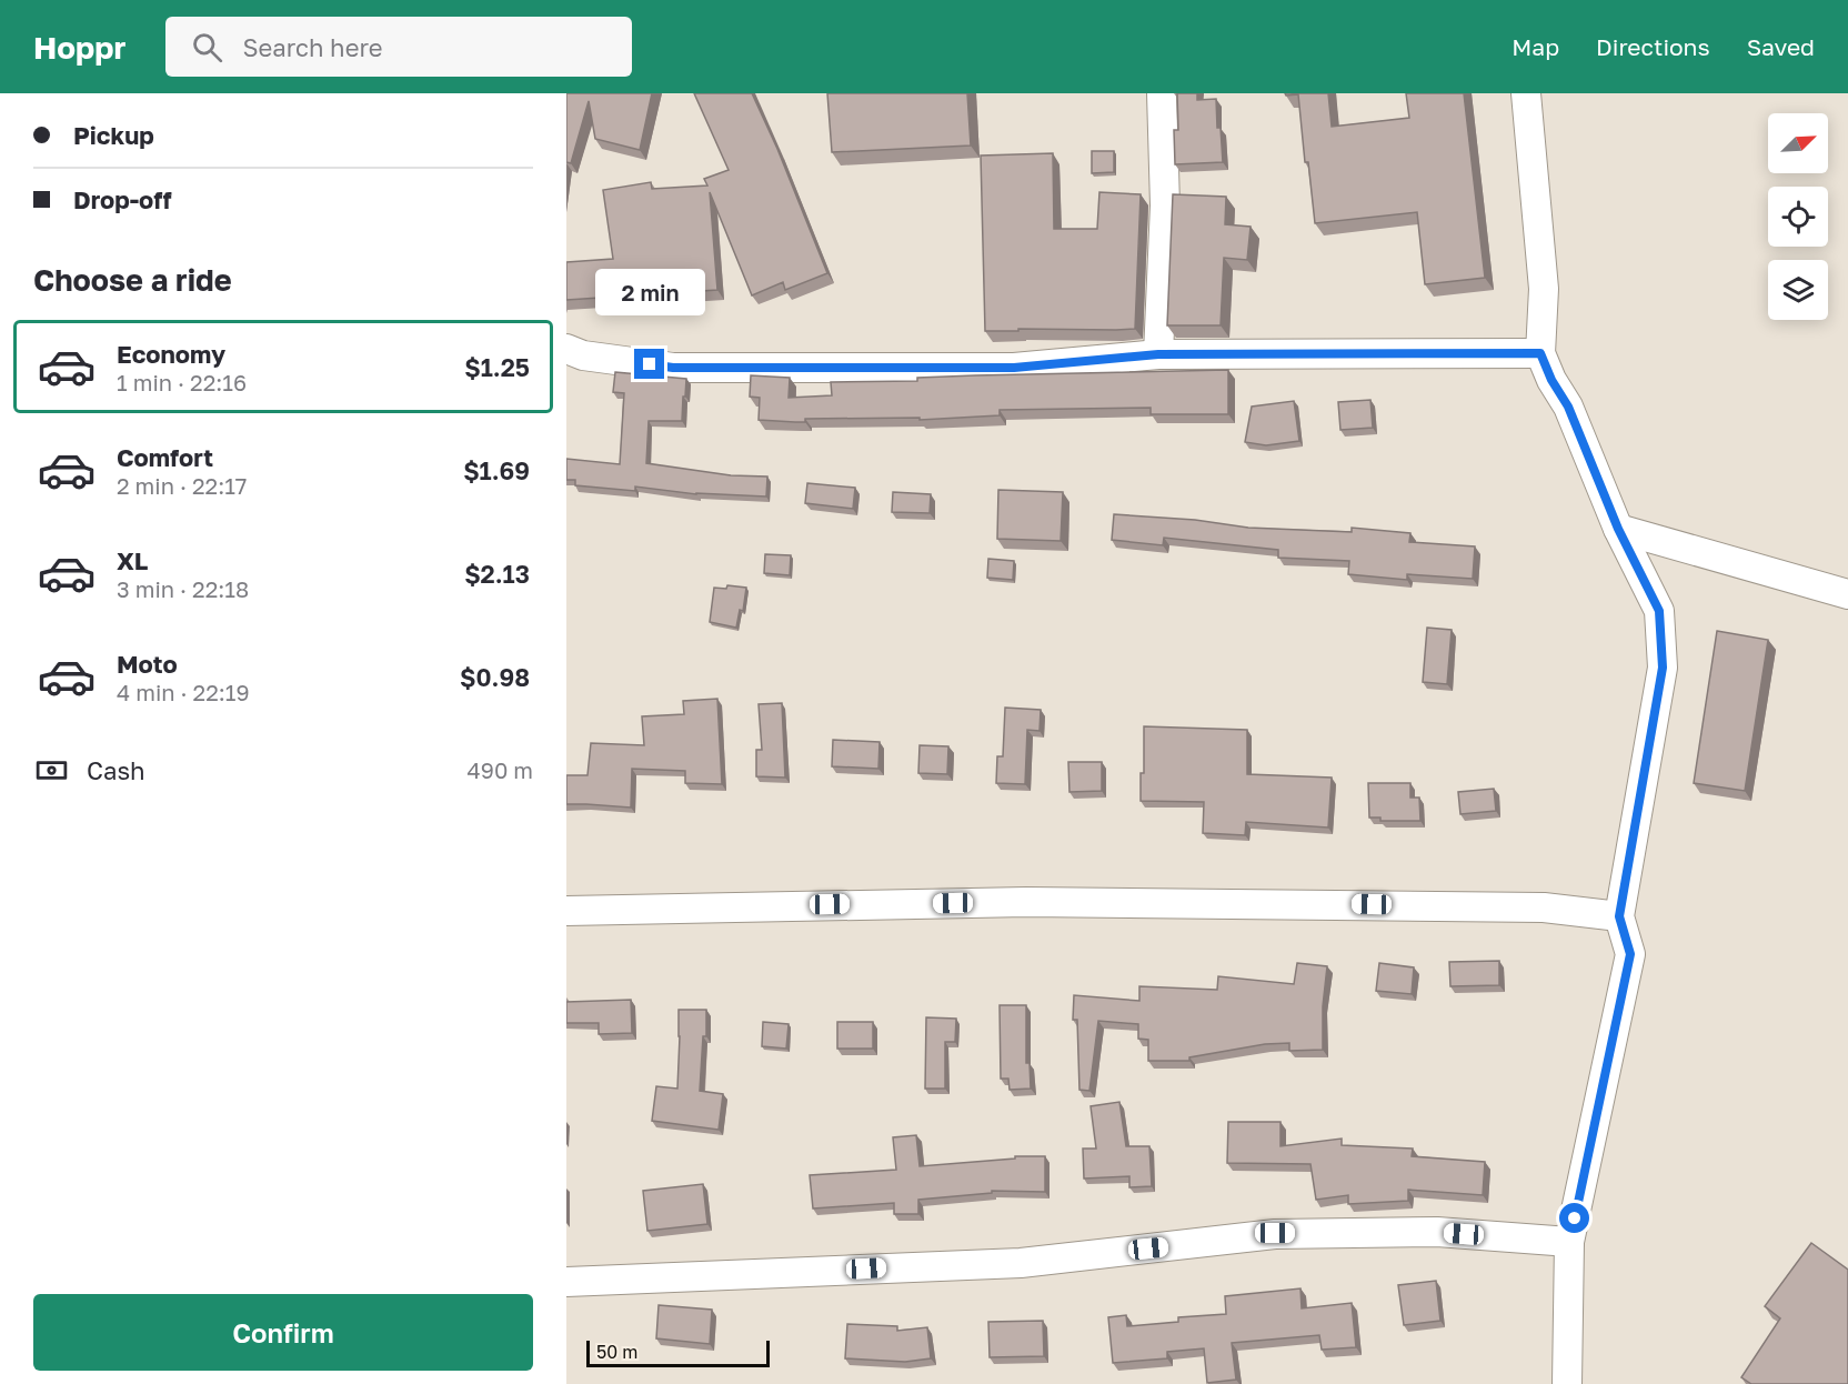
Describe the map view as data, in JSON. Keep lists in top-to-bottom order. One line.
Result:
{"scale_bar":"50 m","north":"top right","page":{"header":"Hoppr","search":"Search here","nav":["Map","Directions","Saved"],"banner":["Pickup","Drop-off"],"heading":"Choose a ride","bubble":"2 min","list":[{"name":"Economy","note":"1 min · 22:16","value":"$1.25"},{"name":"Comfort","note":"2 min · 22:17","value":"$1.69"},{"name":"XL","note":"3 min · 22:18","value":"$2.13"},{"name":"Moto","note":"4 min · 22:19","value":"$0.98"}],"pay":["Cash","490 m"],"buttons":"Confirm","scale":"50 m"}}
